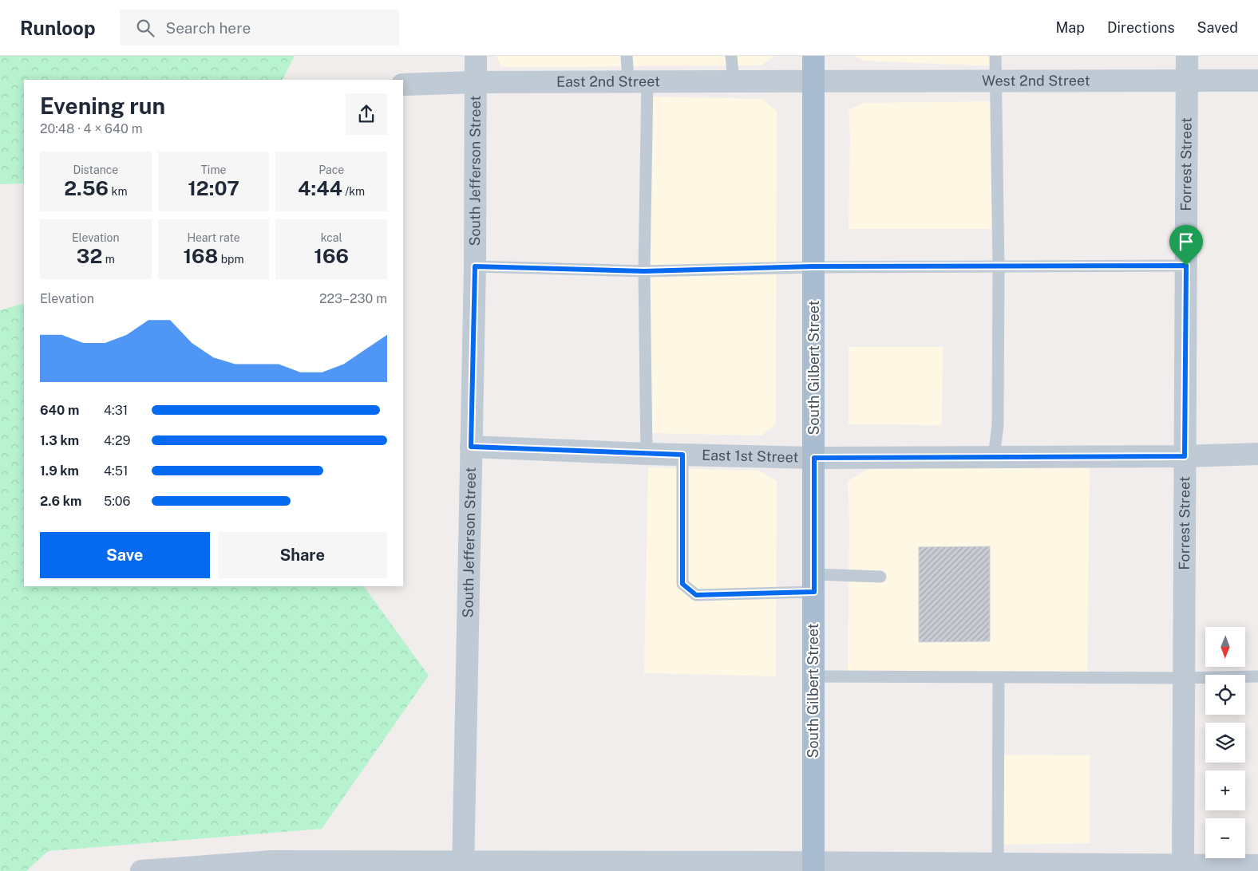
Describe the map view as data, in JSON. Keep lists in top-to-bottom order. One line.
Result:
{"streets":{"main road":["South Gilbert Street"],"street":["West 2nd Street","East 2nd Street","Forrest Street","South Jefferson Street","East 1st Street"]},"crossings":[["West 2nd Street","East 2nd Street"],["West 2nd Street","Forrest Street"],["West 2nd Street","South Gilbert Street"],["East 2nd Street","South Jefferson Street"],["East 2nd Street","South Gilbert Street"],["Forrest Street","East 1st Street"],["South Jefferson Street","East 1st Street"],["South Gilbert Street","East 1st Street"]],"north":"bottom","page":{"header":"Runloop","search":"Search here","nav":["Map","Directions","Saved"],"heading":["Evening run","20:48 · 4 × 640 m"],"stats":[["Distance","2.56 km"],["Time","12:07"],["Pace","4:44 /km"],["Elevation","32 m"],["Heart rate","168 bpm"],["kcal","166"]],"chart":["Elevation","223–230 m"],"list":[{"name":"640 m","note":"4:31"},{"name":"1.3 km","note":"4:29"},{"name":"1.9 km","note":"4:51"},{"name":"2.6 km","note":"5:06"}],"buttons":["Save","Share"],"map_buttons":["+","−"]}}
